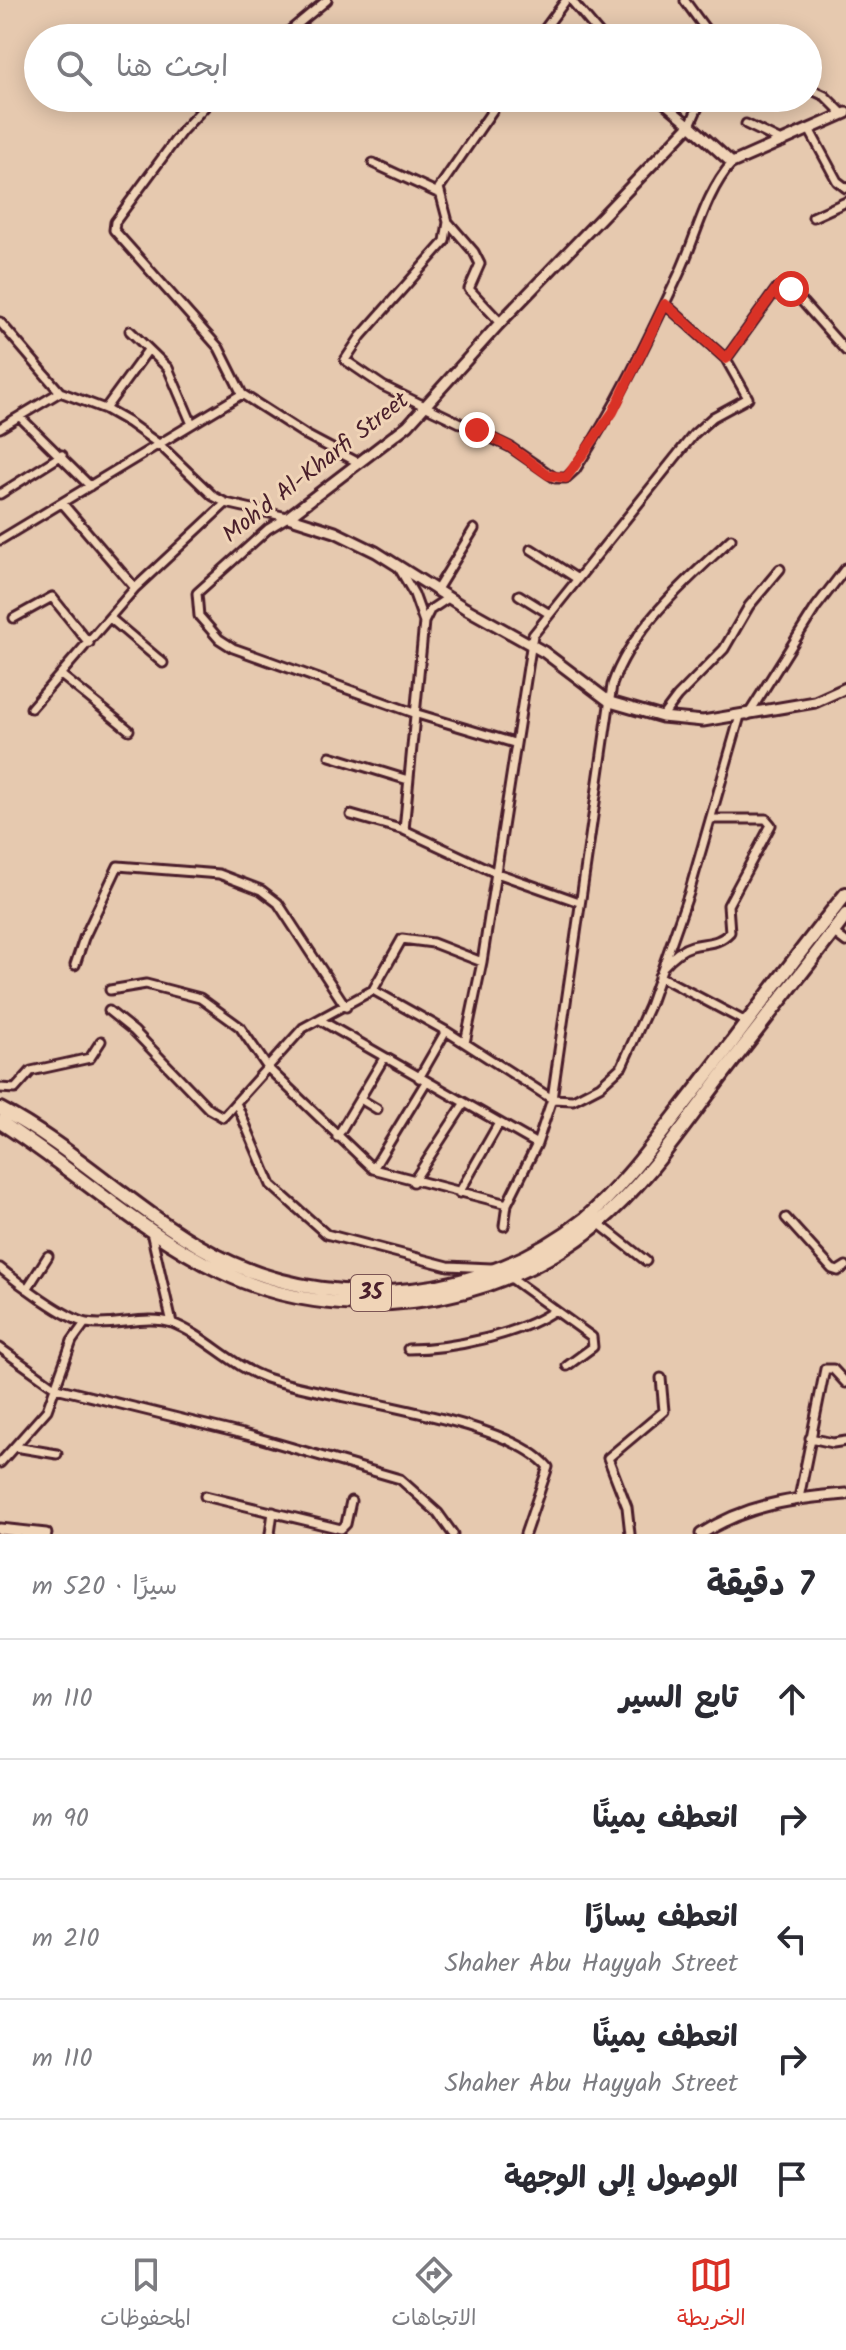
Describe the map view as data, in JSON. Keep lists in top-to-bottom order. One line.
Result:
{"streets":{"highway":["35"],"street":["Moh'd Al-Kharfi Street"]},"page":{"search":"ابحث هنا","heading":["7 دقيقة","سيرًا · 520 m"],"list":[["تابع السير","110 m"],["انعطف يمينًا","90 m"],["انعطف يسارًا","Shaher Abu Hayyah Street","210 m"],["انعطف يمينًا","Shaher Abu Hayyah Street","110 m"],"الوصول إلى الوجهة"],"nav":["الخريطة","الاتجاهات","المحفوظات"]}}
